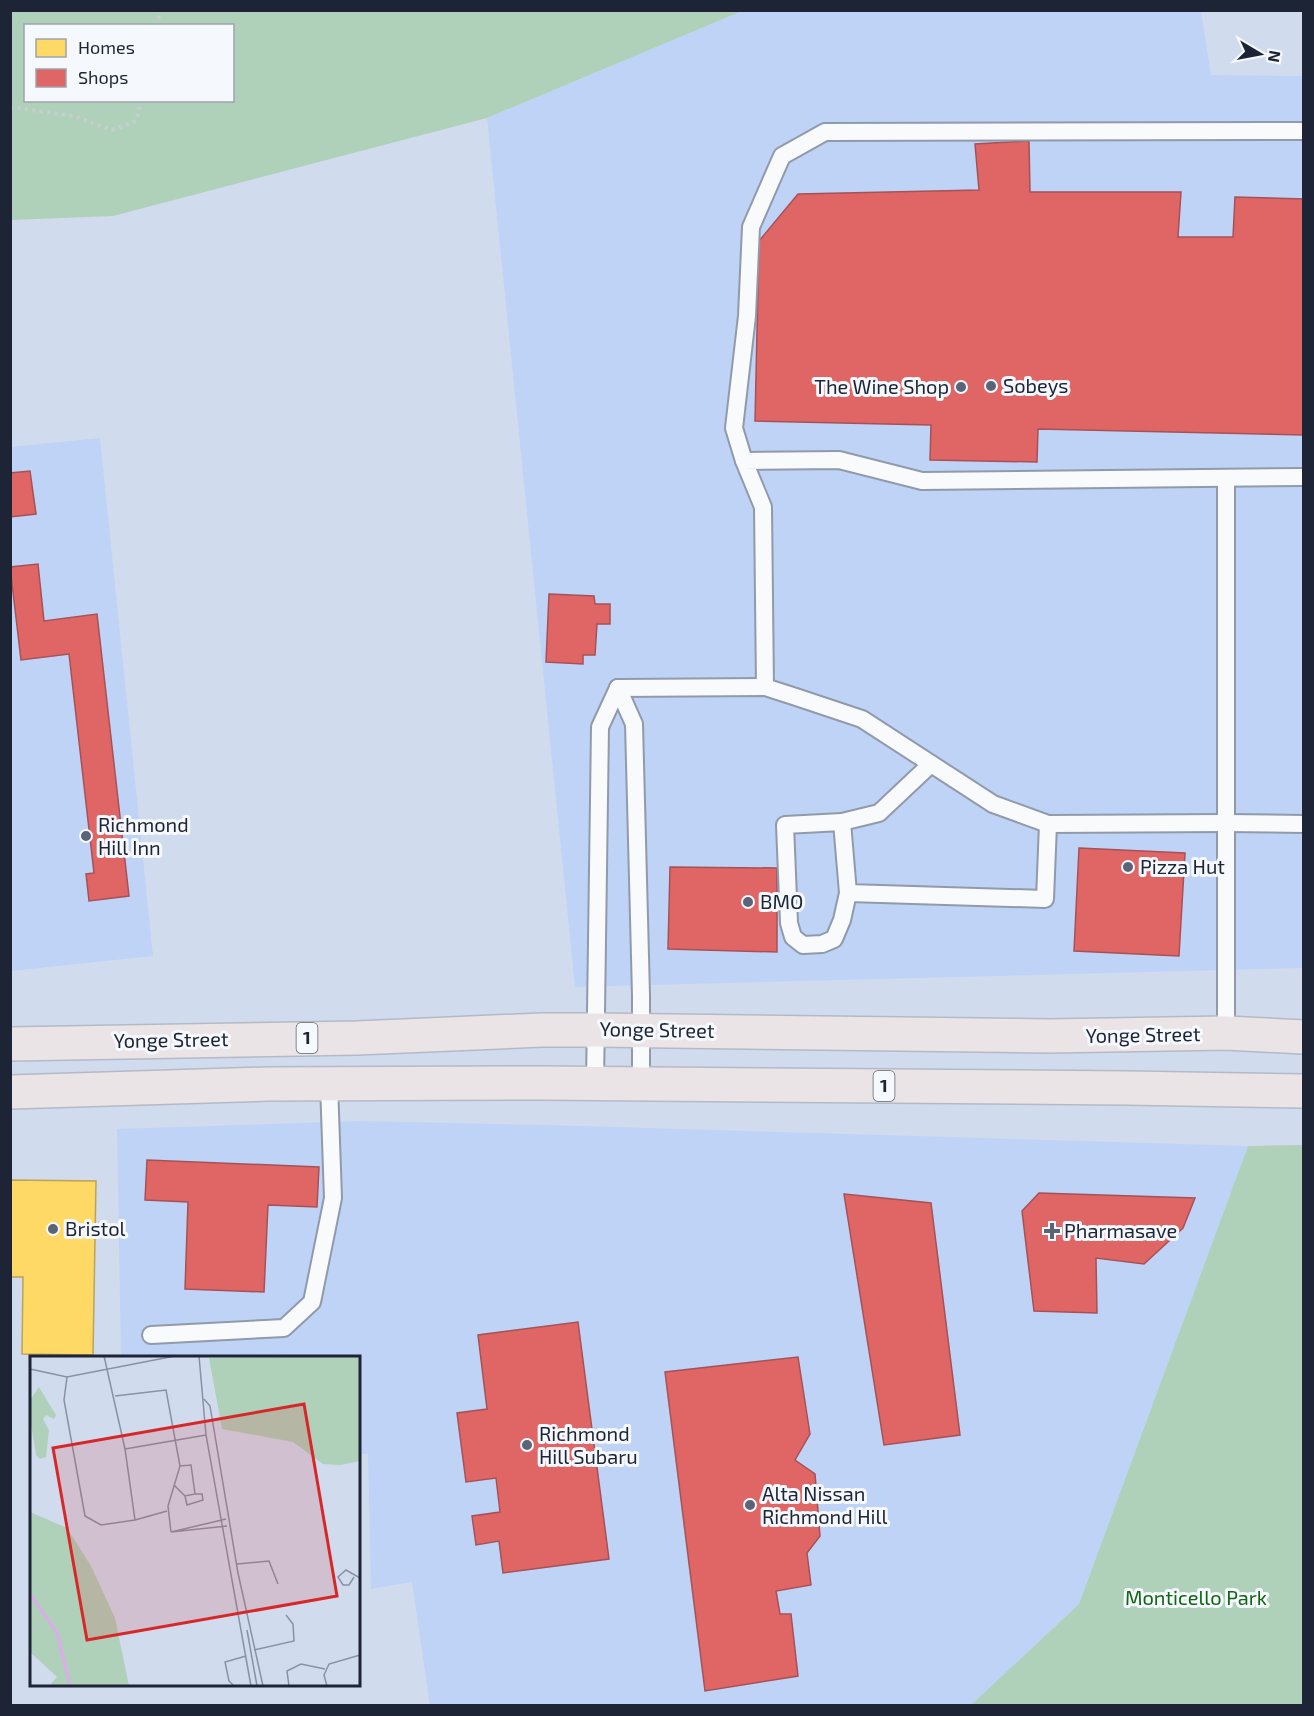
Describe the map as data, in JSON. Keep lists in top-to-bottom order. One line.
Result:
{"streets":{"main road":["Yonge Street","1"]},"parks":["Monticello Park"],"places":{"other":["Sobeys","The Wine Shop","Richmond Hill Inn","Pizza Hut","BMO","Bristol","Richmond Hill Subaru","Alta Nissan Richmond Hill"],"health":["Pharmasave"]},"legend":["Homes","Shops"],"north":"right"}
